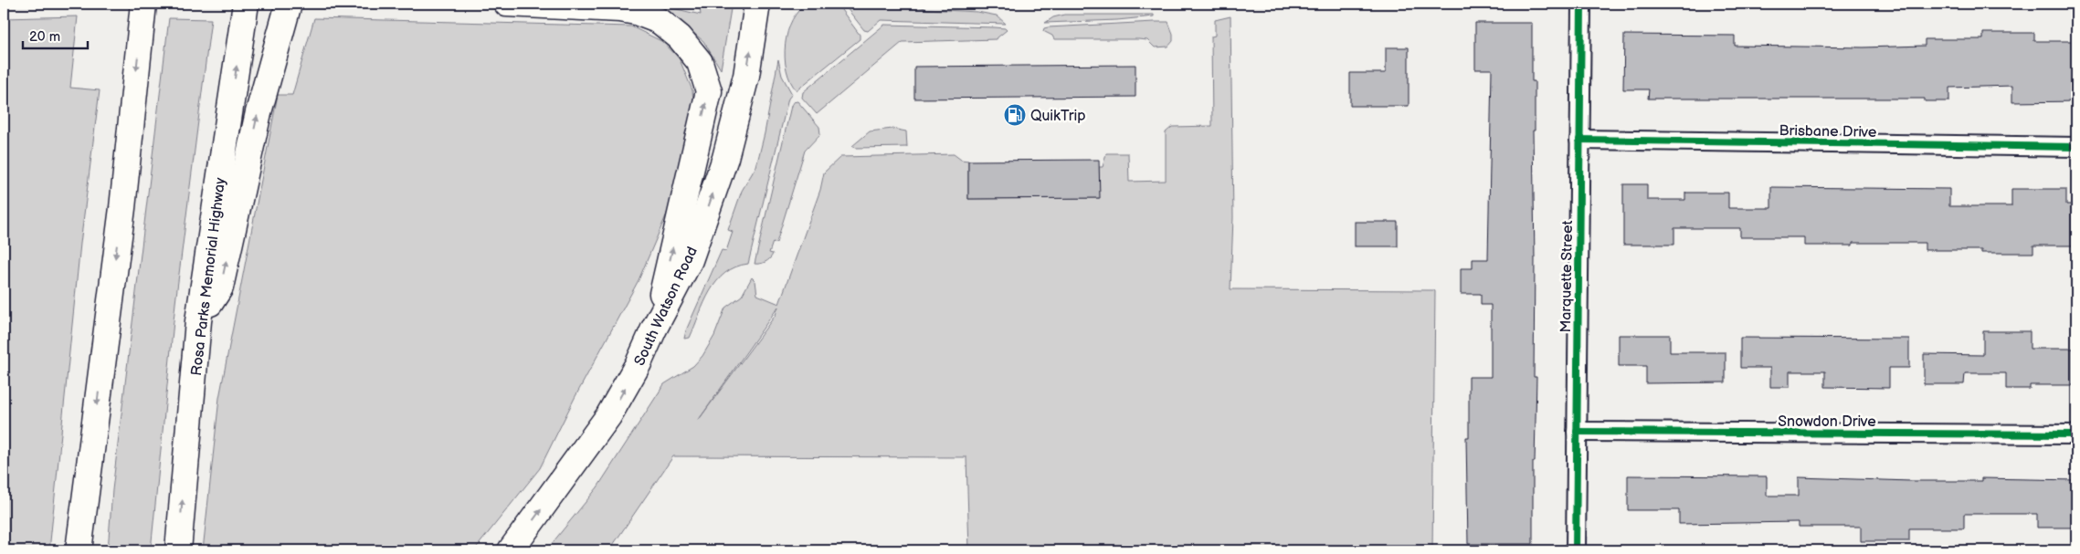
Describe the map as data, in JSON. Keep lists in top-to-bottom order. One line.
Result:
{"streets":{"main road":["Rosa Parks Memorial Highway","South Watson Road"],"street":["Brisbane Drive","Marquette Street","Snowdon Drive"]},"crossings":[["Brisbane Drive","Marquette Street"],["Marquette Street","Snowdon Drive"]],"one_way":["South Watson Road"],"places":{"fuel station":["QuikTrip"]},"scale_bar":"20 m"}
